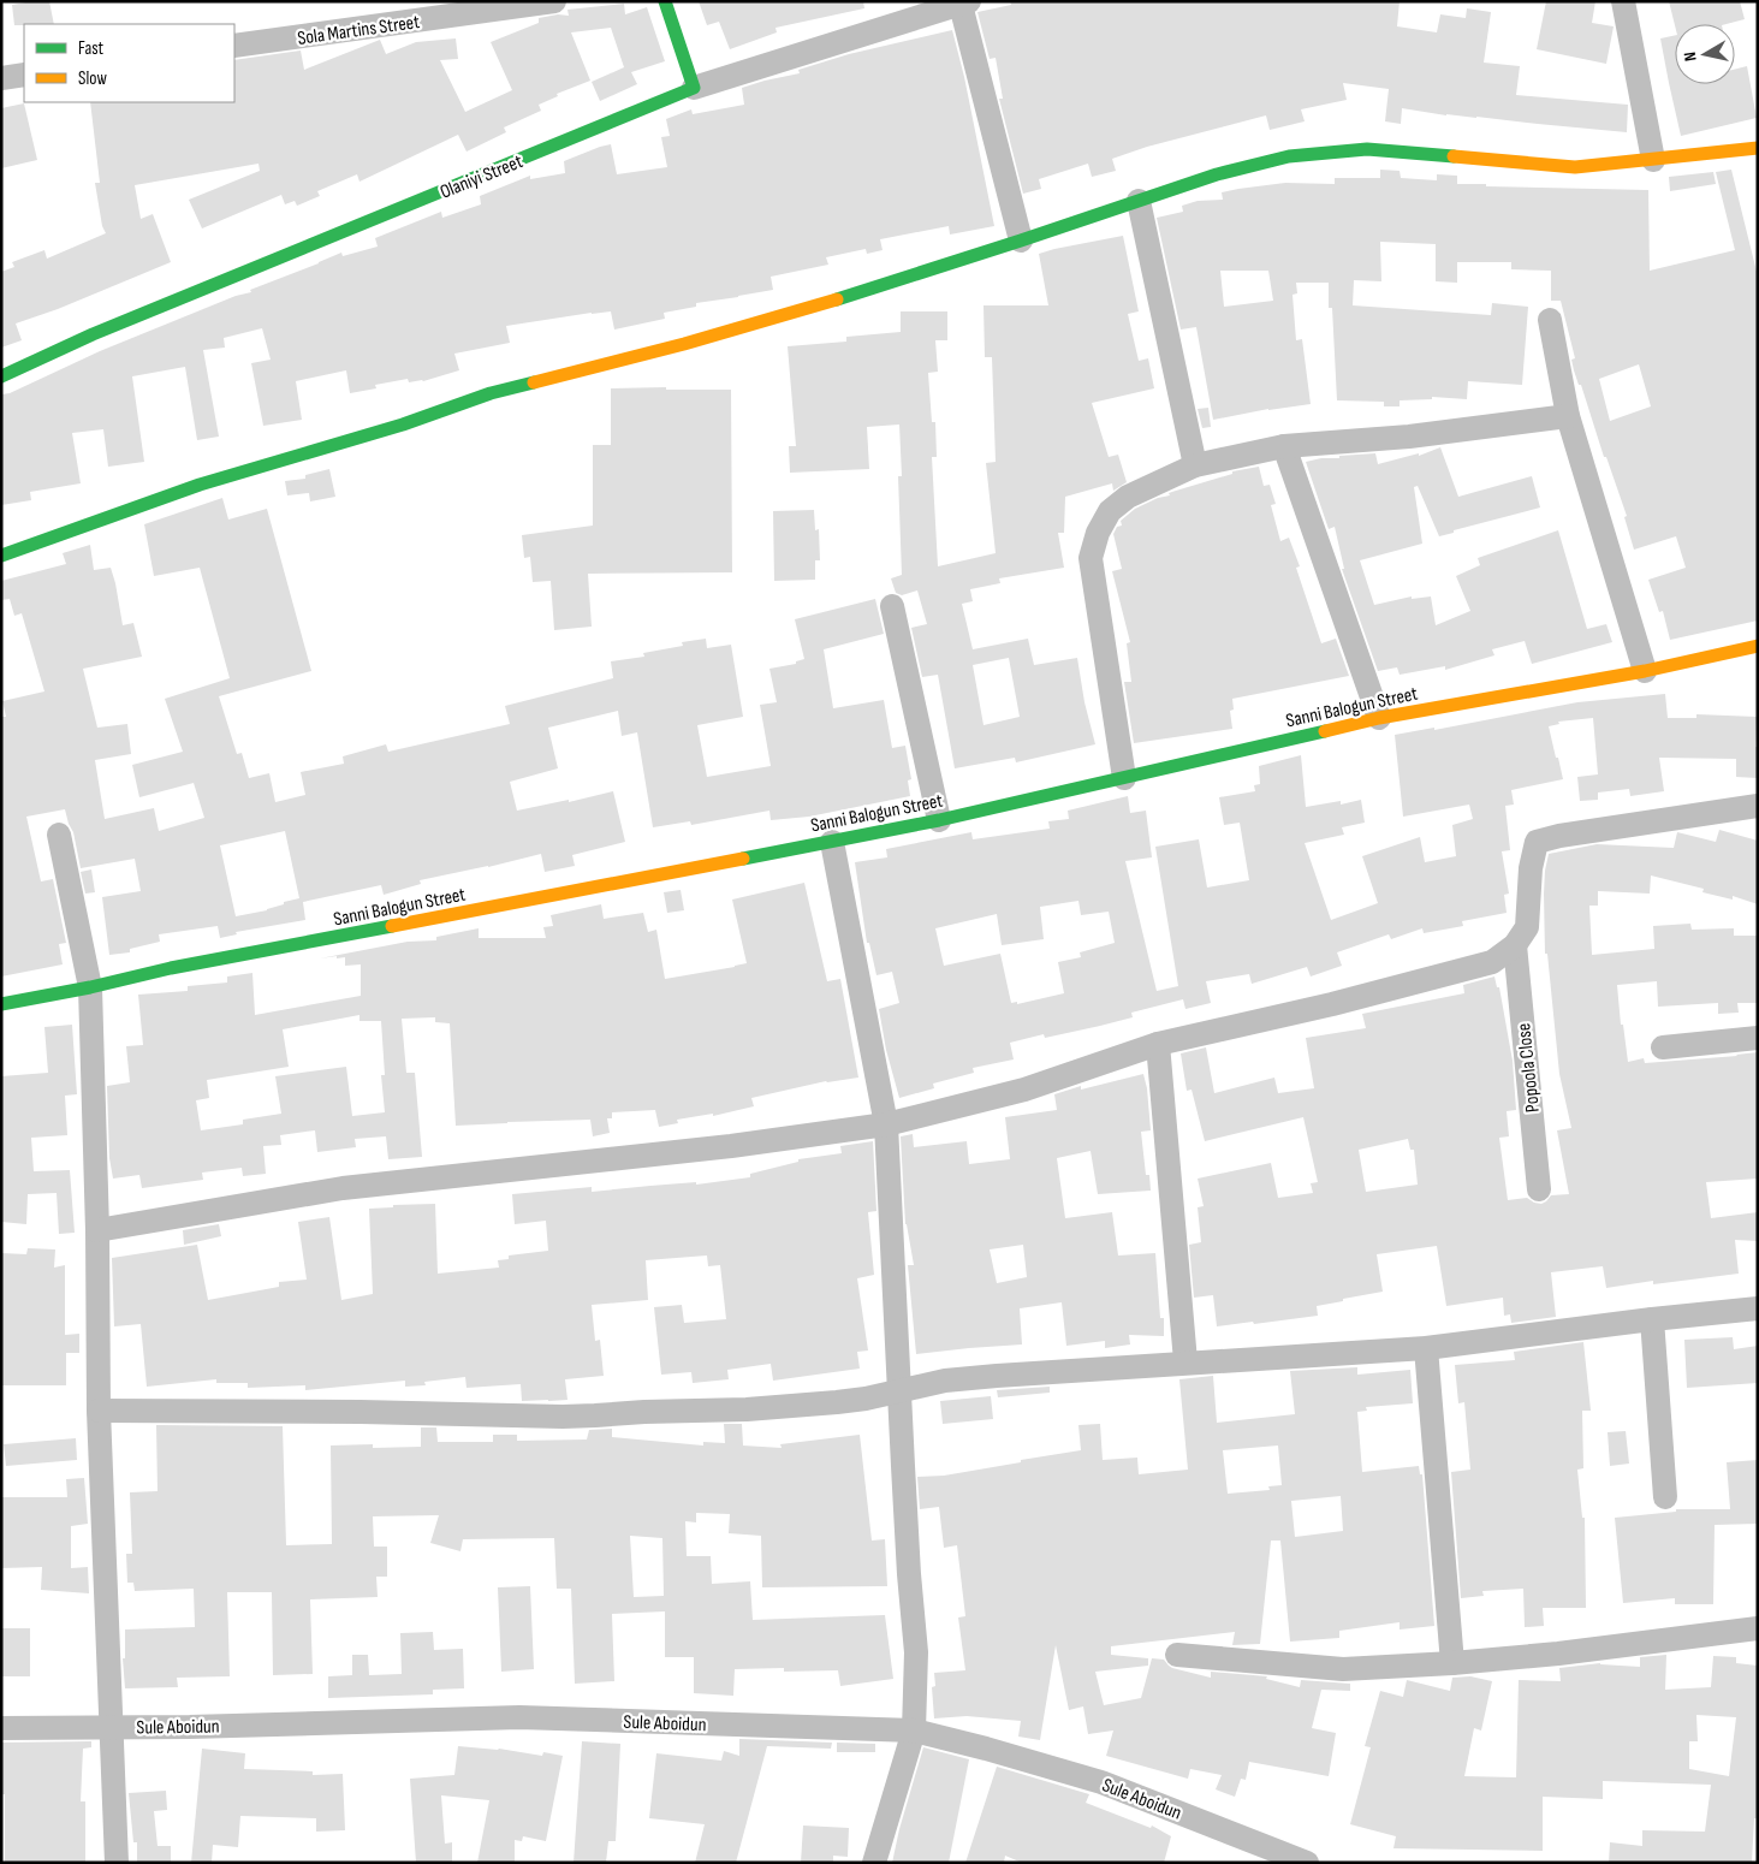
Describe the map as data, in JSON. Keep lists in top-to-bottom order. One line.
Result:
{"streets":{"street":["Sola Martins Street","Olaniyi Street","Sanni Balogun Street","Popoola Close","Sule Aboidun"]},"legend":["Fast","Slow"],"north":"left"}
